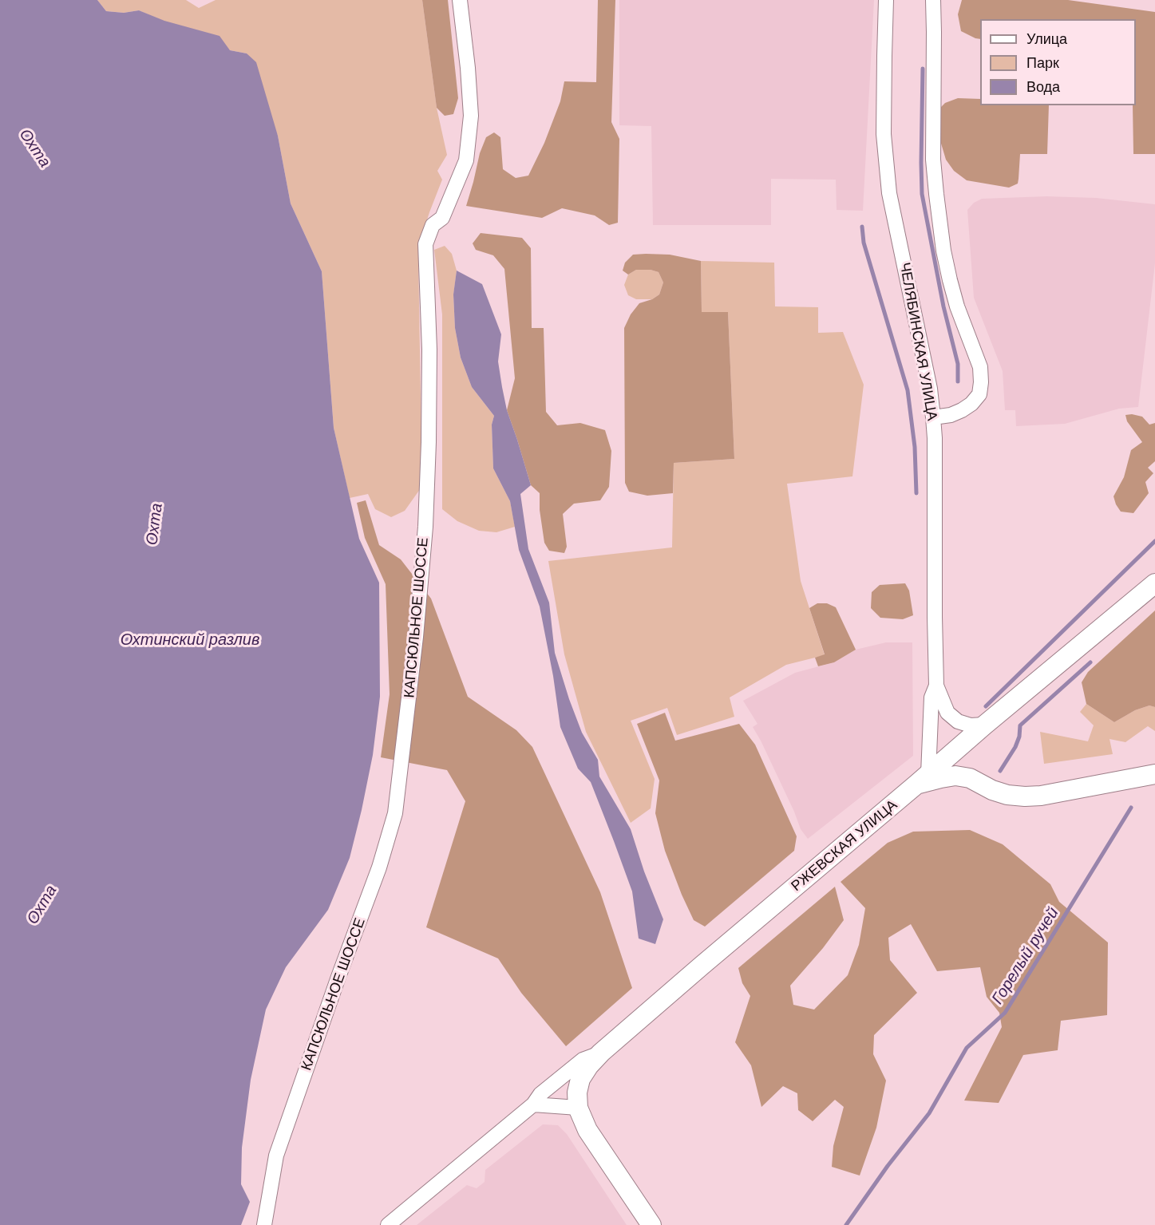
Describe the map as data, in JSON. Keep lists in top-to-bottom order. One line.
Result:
{"streets":{"main road":["РЖЕВСКАЯ УЛИЦА"],"street":["ЧЕЛЯБИНСКАЯ УЛИЦА","КАПСЮЛЬНОЕ ШОССЕ"]},"crossings":[["ЧЕЛЯБИНСКАЯ УЛИЦА","РЖЕВСКАЯ УЛИЦА"]],"water":["Охта","Охтинский разлив","Горелый ручей"],"legend":["Улица","Парк","Вода"]}
